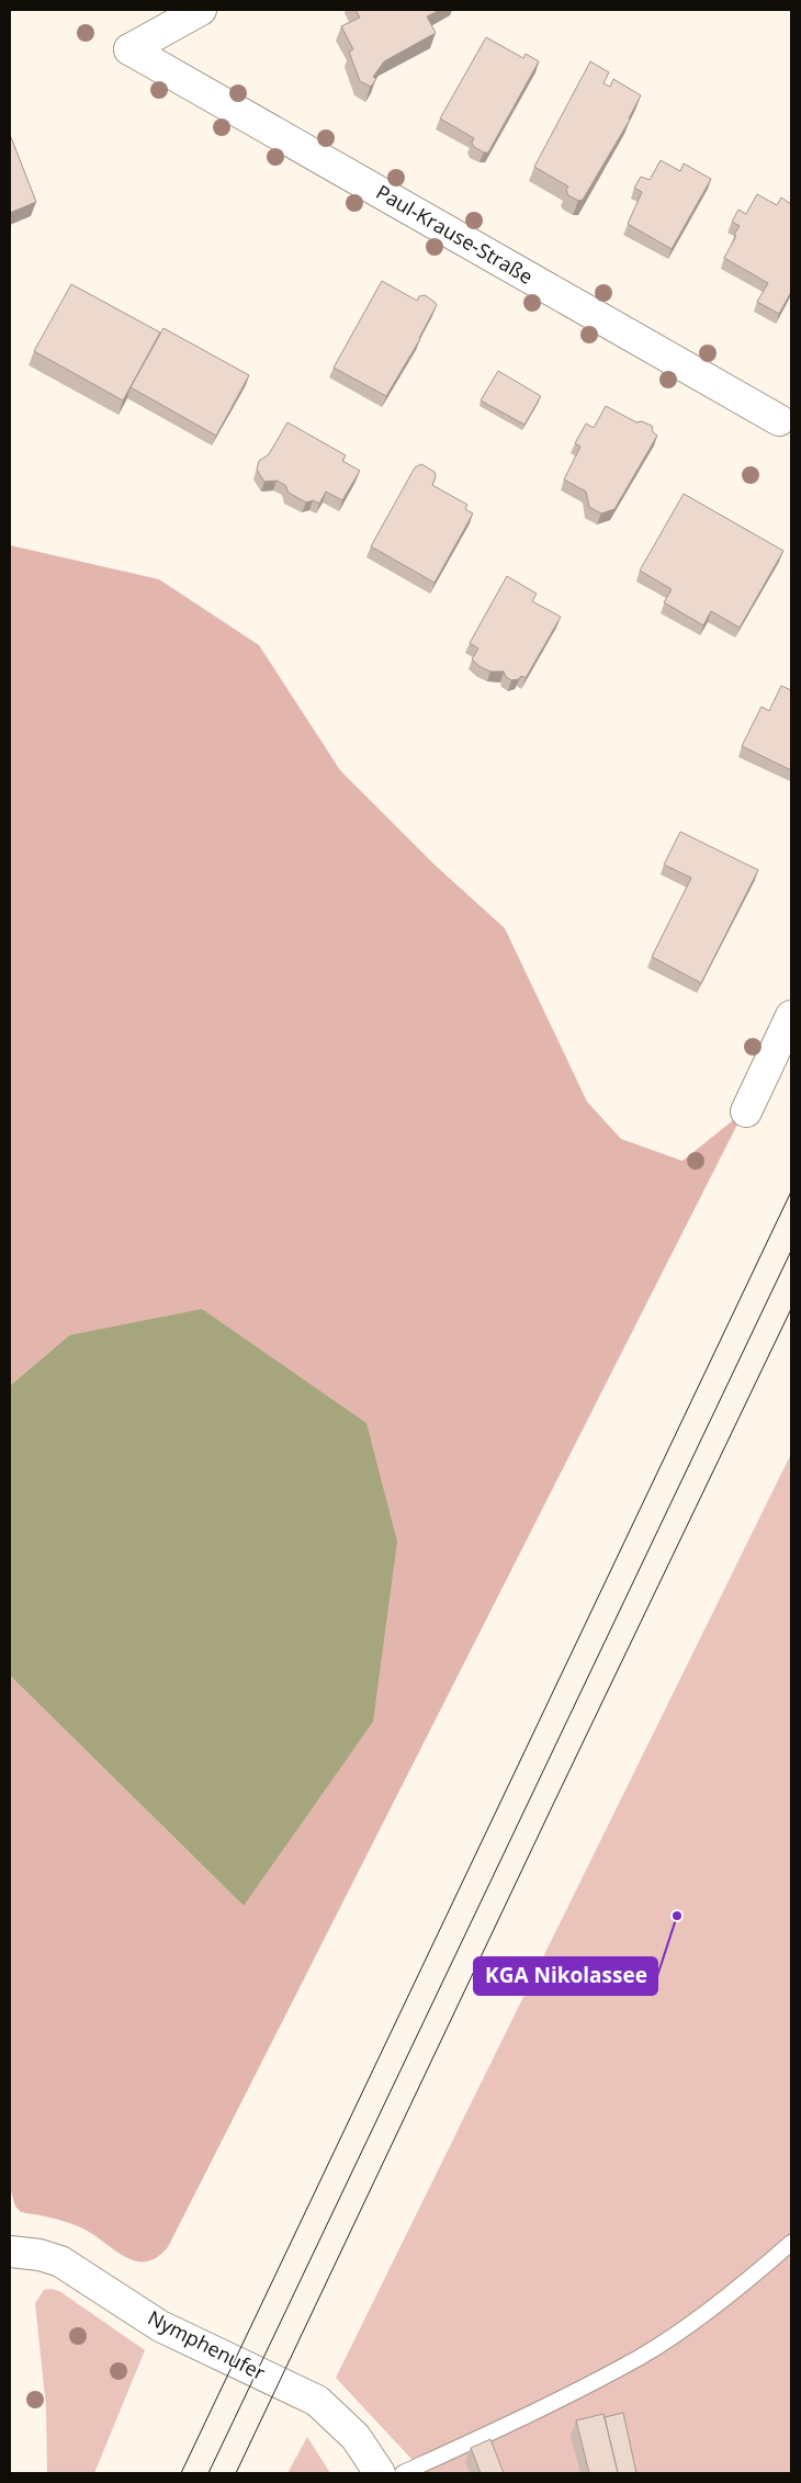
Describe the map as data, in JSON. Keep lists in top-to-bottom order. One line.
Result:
{"streets":{"street":["Paul-Krause-Straße","Nymphenufer"]},"places":["KGA Nikolassee"]}
